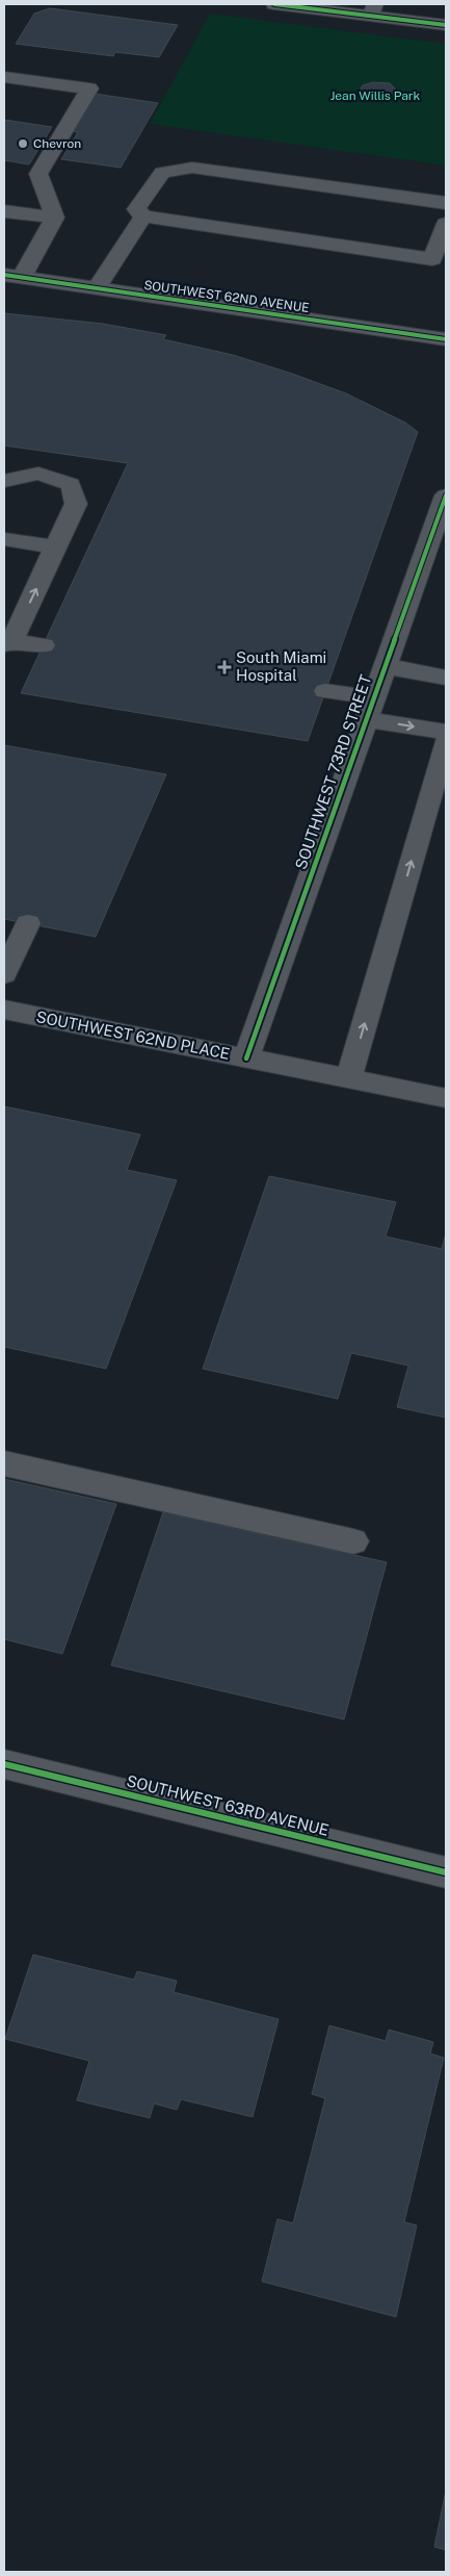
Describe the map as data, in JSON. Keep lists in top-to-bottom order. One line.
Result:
{"streets":{"street":["SOUTHWEST 62ND AVENUE","SOUTHWEST 73RD STREET","SOUTHWEST 62ND PLACE","SOUTHWEST 63RD AVENUE"]},"crossings":[["SOUTHWEST 73RD STREET","SOUTHWEST 62ND PLACE"]],"parks":["Jean Willis Park"],"places":{"other":["Chevron"],"health":["South Miami Hospital"]}}
